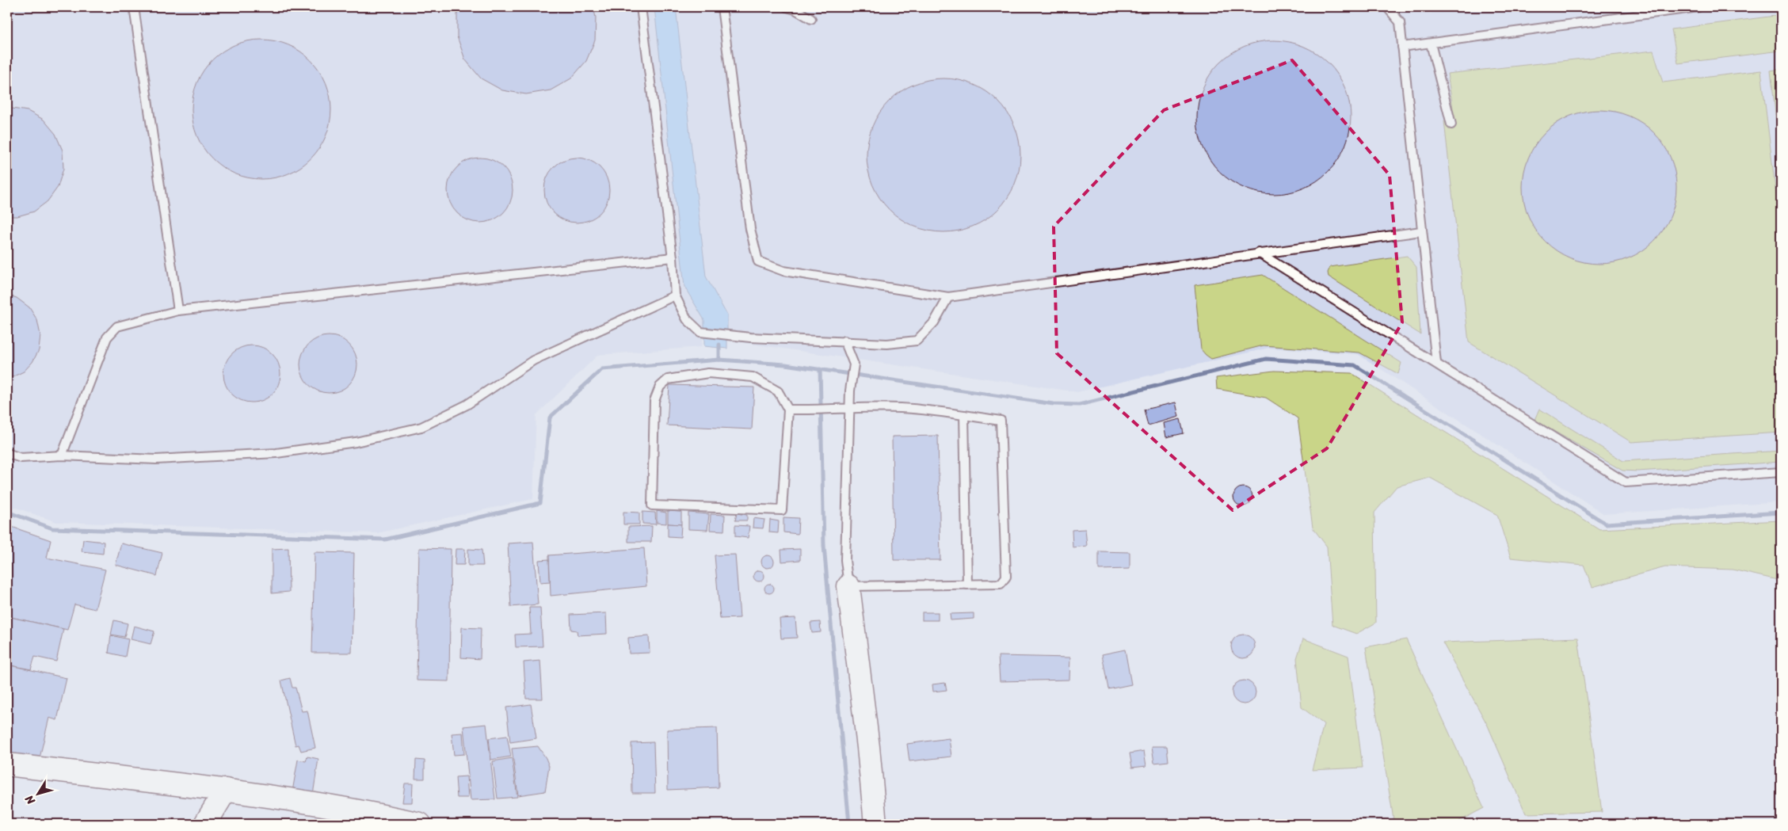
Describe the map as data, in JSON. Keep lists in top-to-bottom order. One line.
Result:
{"north":"bottom left"}
